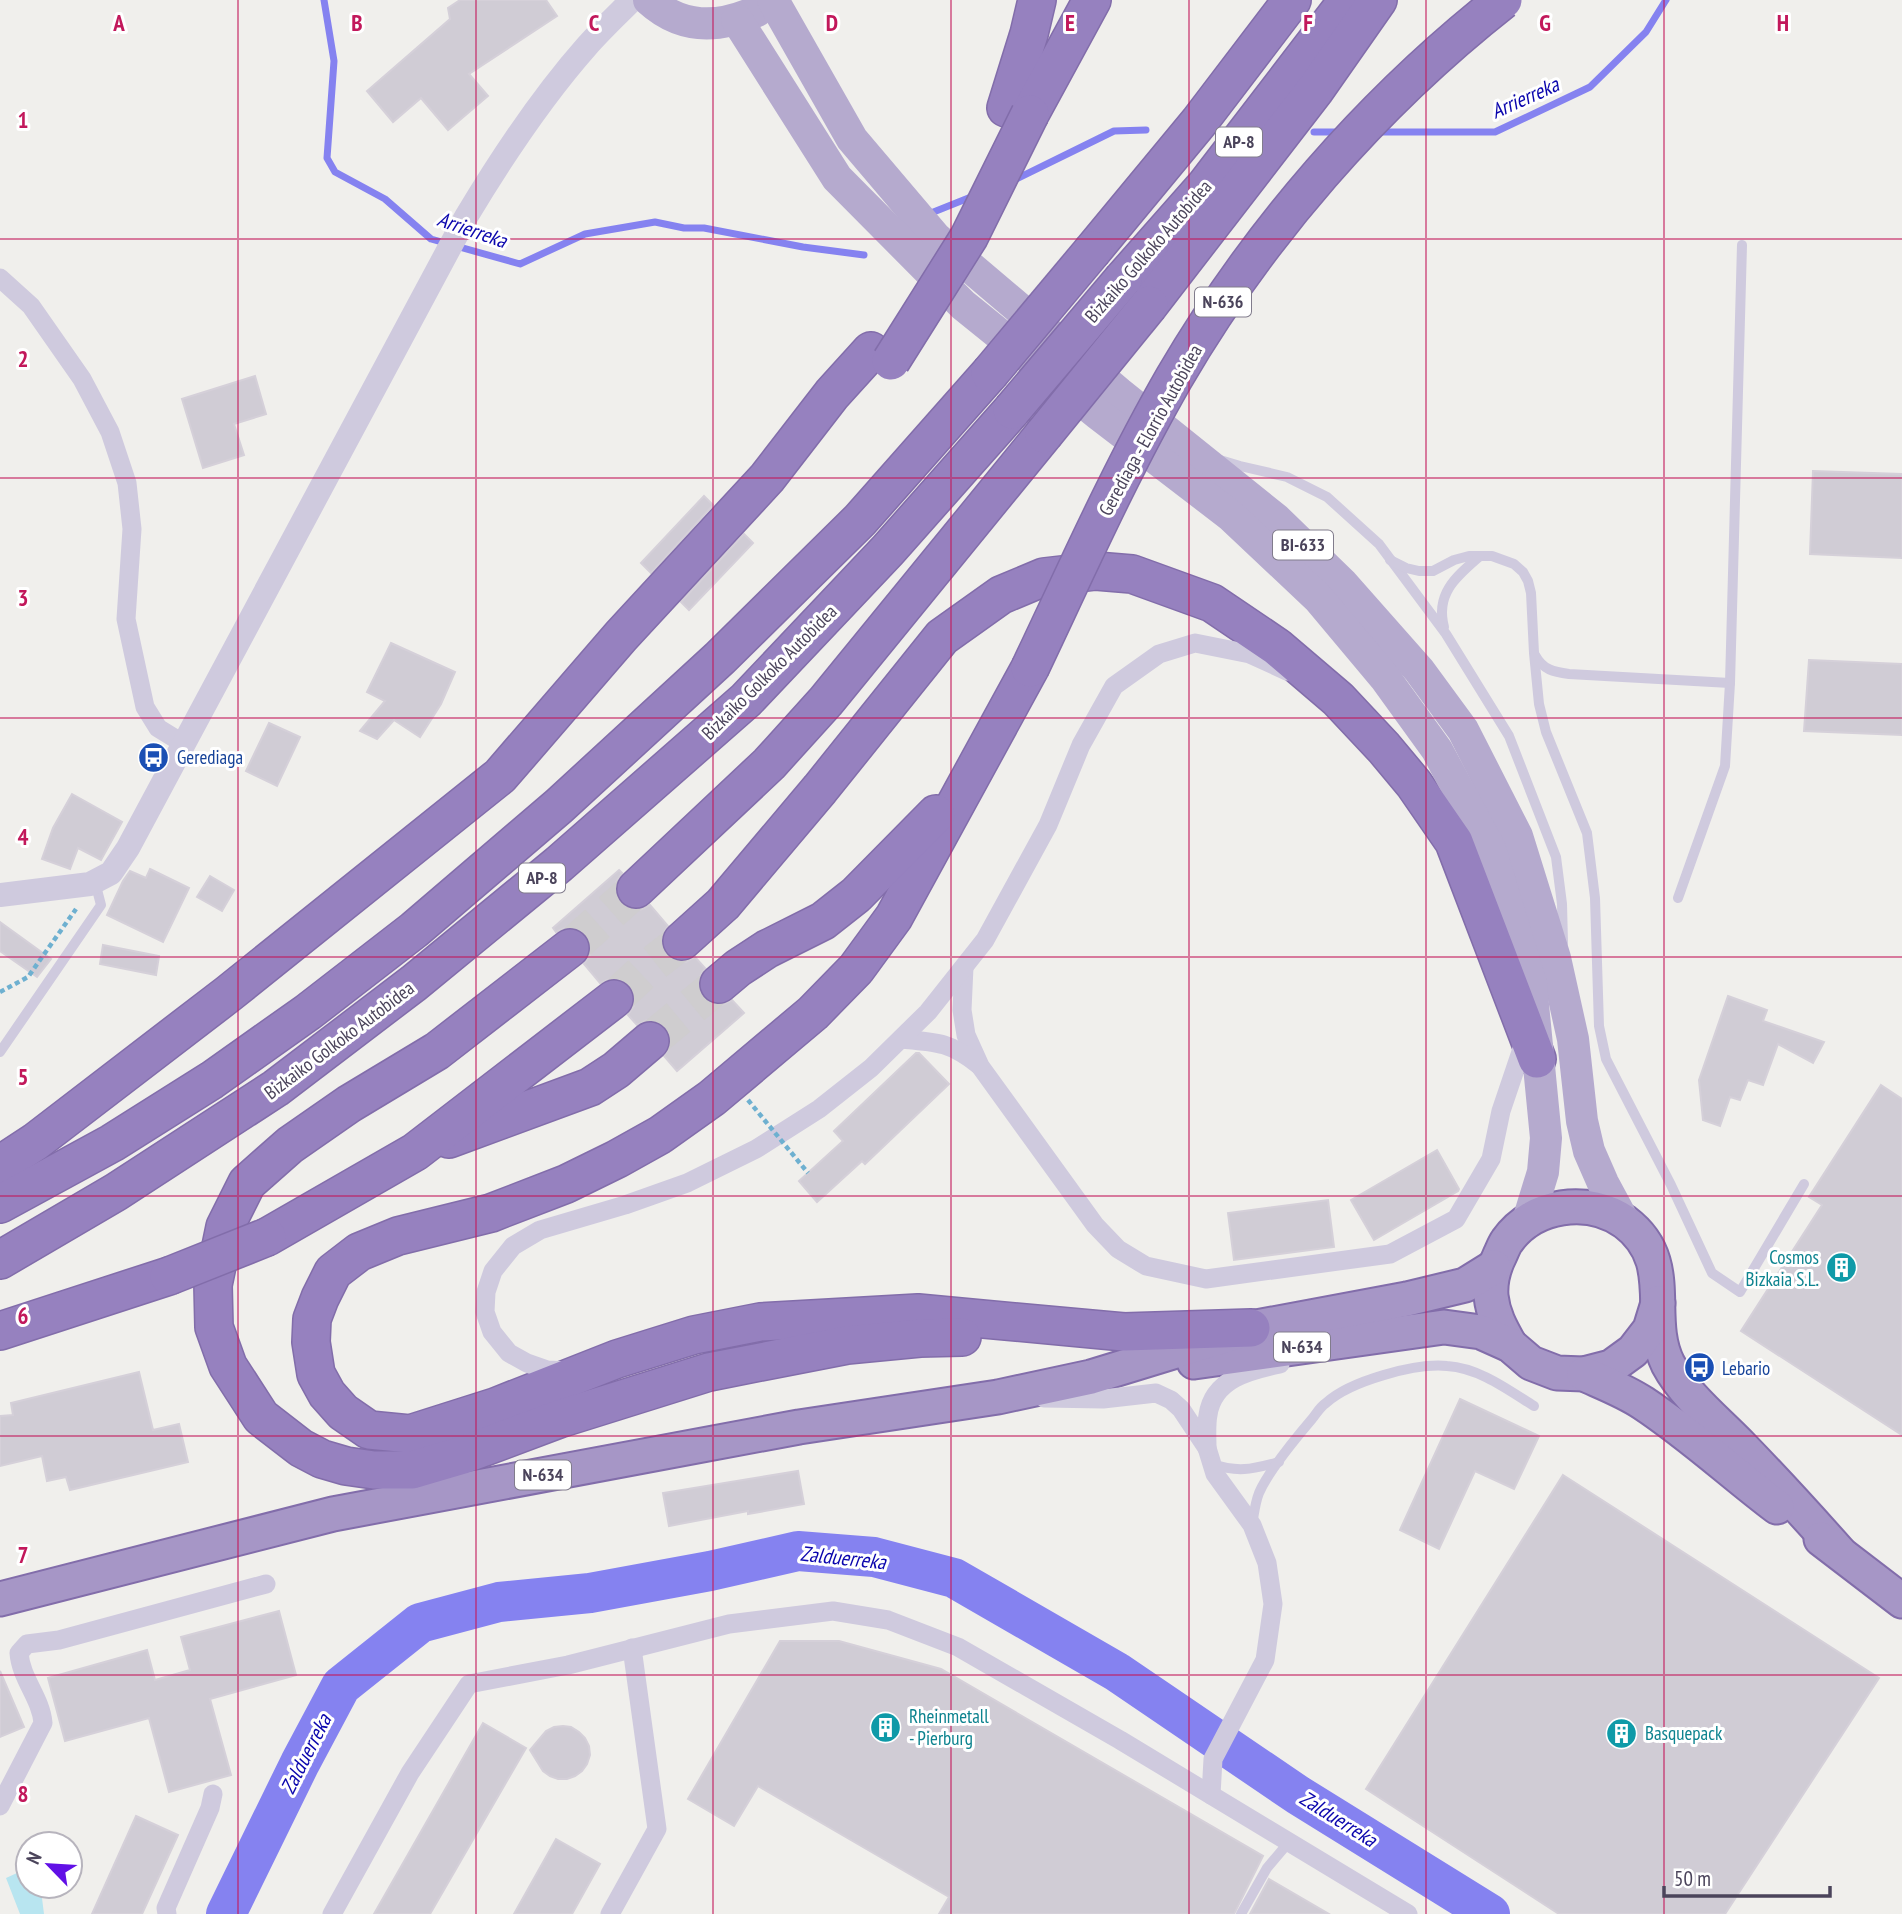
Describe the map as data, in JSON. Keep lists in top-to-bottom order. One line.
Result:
{"streets":{"highway":["AP-8","Bizkaiko Golkoko Autobidea","N-636","Gerediaga - Elorrio Autobidea","N-634"],"main road":["BI-633"]},"crossings":[["BI-633","N-634"]],"water":["Arrierreka","Zalduerreka"],"places":{"bus stop":["Gerediaga","Lebario"],"building":["Cosmos Bizkaia S.L.","Rheinmetall - Pierburg","Basquepack"]},"scale_bar":"50 m","north":"top left","grid":{"columns":["A","B","C","D","E","F","G","H"],"rows":["1","2","3","4","5","6","7","8"]}}
